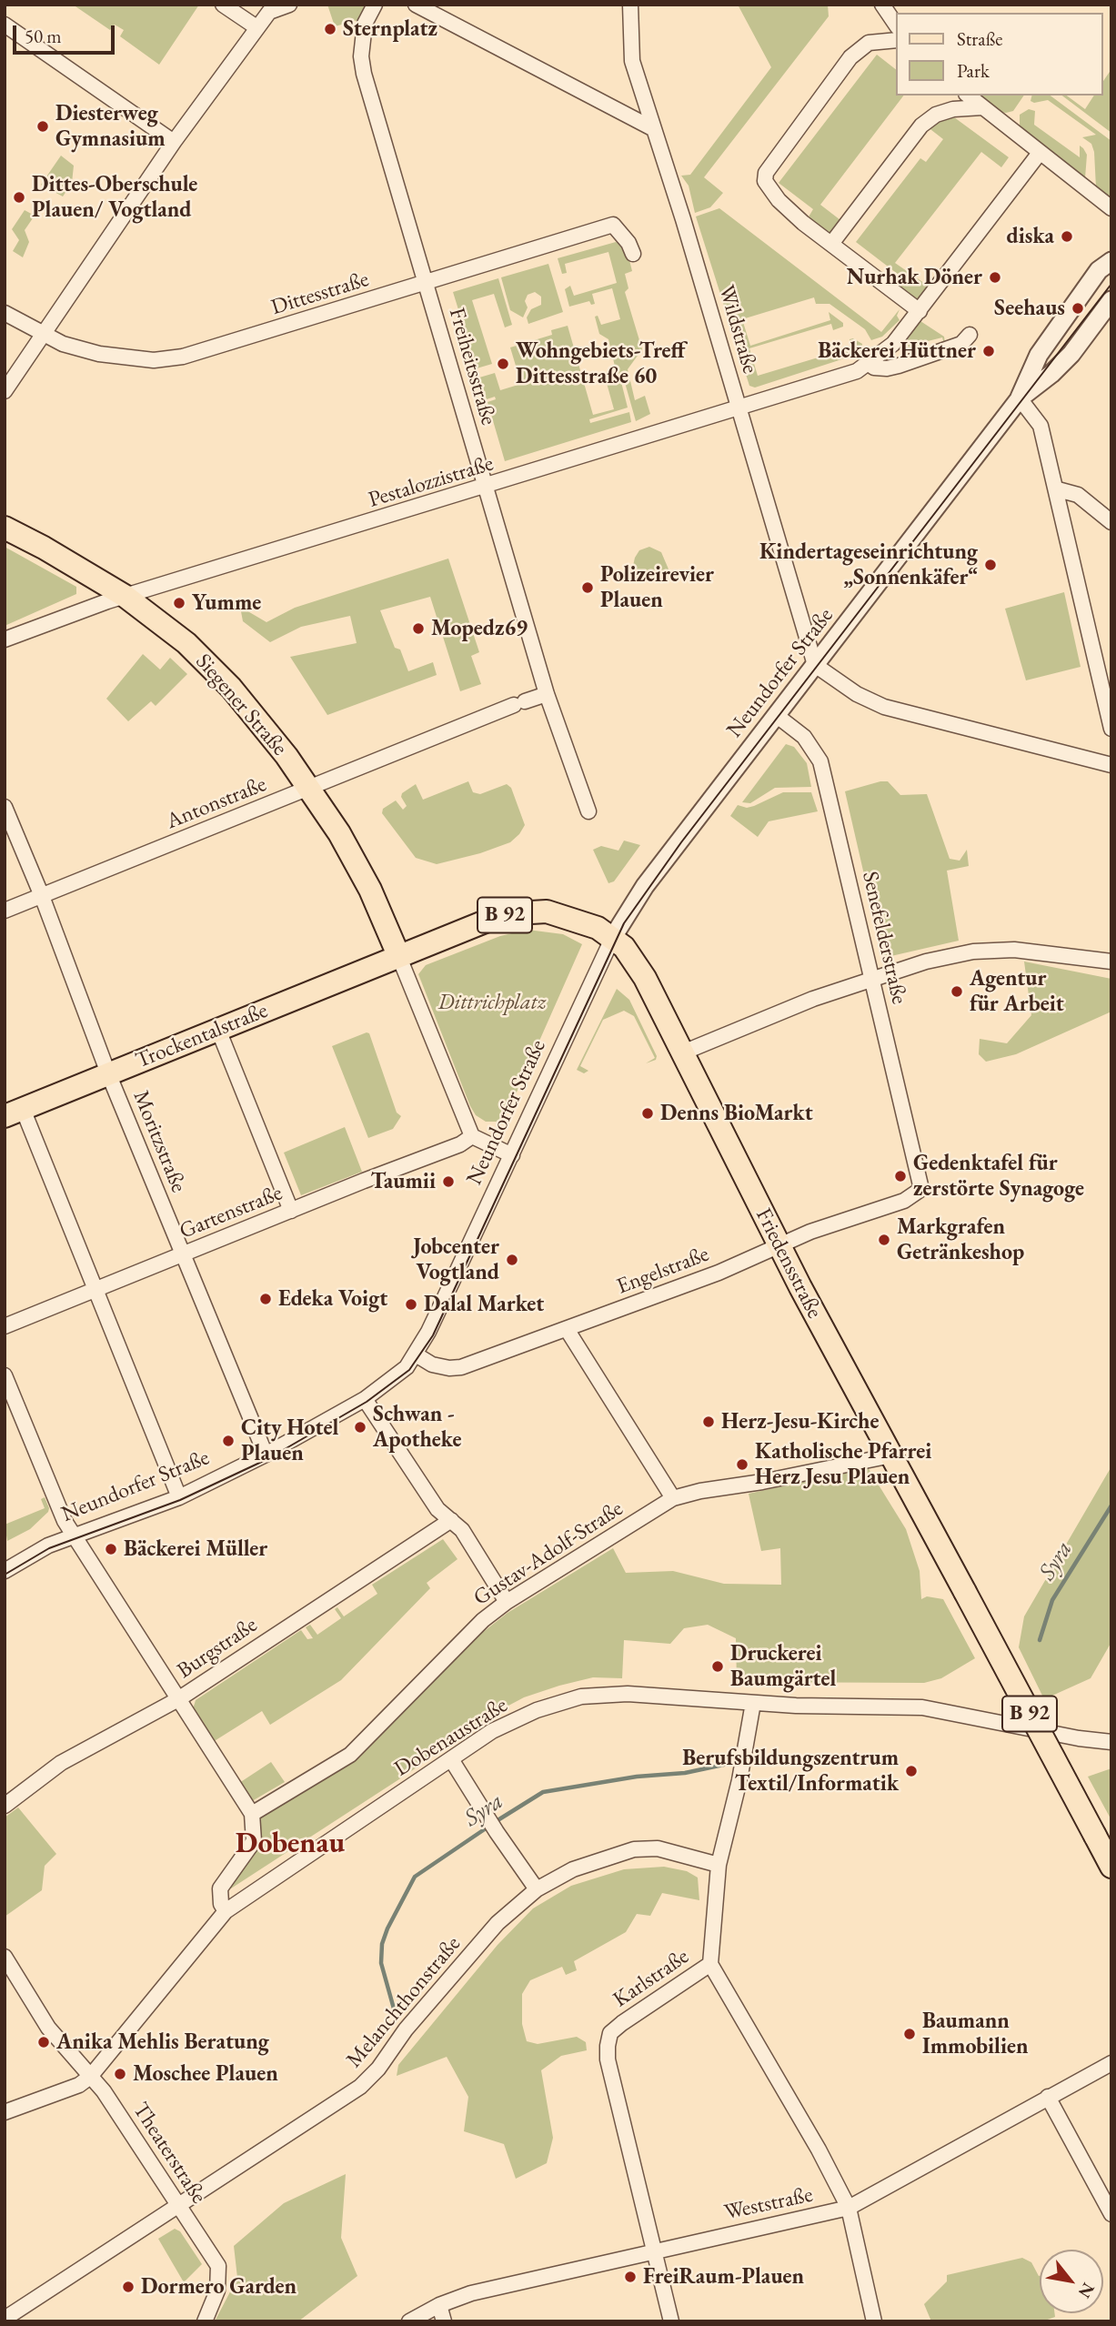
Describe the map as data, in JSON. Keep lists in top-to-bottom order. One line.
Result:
{"streets":{"main road":["Siegener Straße","B 92","Trockentalstraße","Friedensstraße"],"street":["Dittesstraße","Wildstraße","Freiheitsstraße","Pestalozzistraße","Neundorfer Straße","Antonstraße","Senefelderstraße","Moritzstraße","Gartenstraße","Engelstraße","Gustav-Adolf-Straße","Burgstraße","Dobenaustraße","Karlstraße","Melanchthonstraße","Theaterstraße","Weststraße"]},"crossings":[["Dittesstraße","Freiheitsstraße"],["Wildstraße","Pestalozzistraße"],["Wildstraße","Neundorfer Straße"],["Freiheitsstraße","Pestalozzistraße"],["Freiheitsstraße","Antonstraße"],["Pestalozzistraße","Siegener Straße"],["Neundorfer Straße","B 92"],["Neundorfer Straße","Senefelderstraße"],["Neundorfer Straße","Moritzstraße"],["Neundorfer Straße","Friedensstraße"],["Neundorfer Straße","Engelstraße"],["Siegener Straße","Antonstraße"],["Siegener Straße","B 92"],["Siegener Straße","Trockentalstraße"],["Antonstraße","Moritzstraße"],["B 92","Trockentalstraße"],["B 92","Friedensstraße"],["Senefelderstraße","Engelstraße"],["Trockentalstraße","Moritzstraße"],["Moritzstraße","Gartenstraße"],["Friedensstraße","Engelstraße"],["Friedensstraße","Gustav-Adolf-Straße"],["Dobenaustraße","Karlstraße"],["Dobenaustraße","Theaterstraße"],["Karlstraße","Melanchthonstraße"],["Karlstraße","Weststraße"],["Melanchthonstraße","Theaterstraße"]],"districts":["Dobenau"],"water":["Syra"],"parks":["Dittrichplatz"],"places":["Sternplatz","Diesterweg Gymnasium","Dittes-Oberschule Plauen/ Vogtland","diska","Nurhak Döner","Seehaus","Bäckerei Hüttner","Wohngebiets-Treff Dittesstraße 60","Kindertageseinrichtung „Sonnenkäfer“","Polizeirevier Plauen","Yumme","Mopedz69","Agentur für Arbeit","Denns BioMarkt","Gedenktafel für zerstörte Synagoge","Taumii","Markgrafen Getränkeshop","Jobcenter Vogtland","Edeka Voigt","Dalal Market","Herz-Jesu-Kirche","Schwan - Apotheke","City Hotel Plauen","Katholische Pfarrei Herz Jesu Plauen","Bäckerei Müller","Druckerei Baumgärtel","Berufsbildungszentrum Textil/Informatik","Baumann Immobilien","Anika Mehlis Beratung","Moschee Plauen","FreiRaum-Plauen","Dormero Garden"],"legend":["Straße","Park"],"scale_bar":"50 m","north":"bottom right"}
